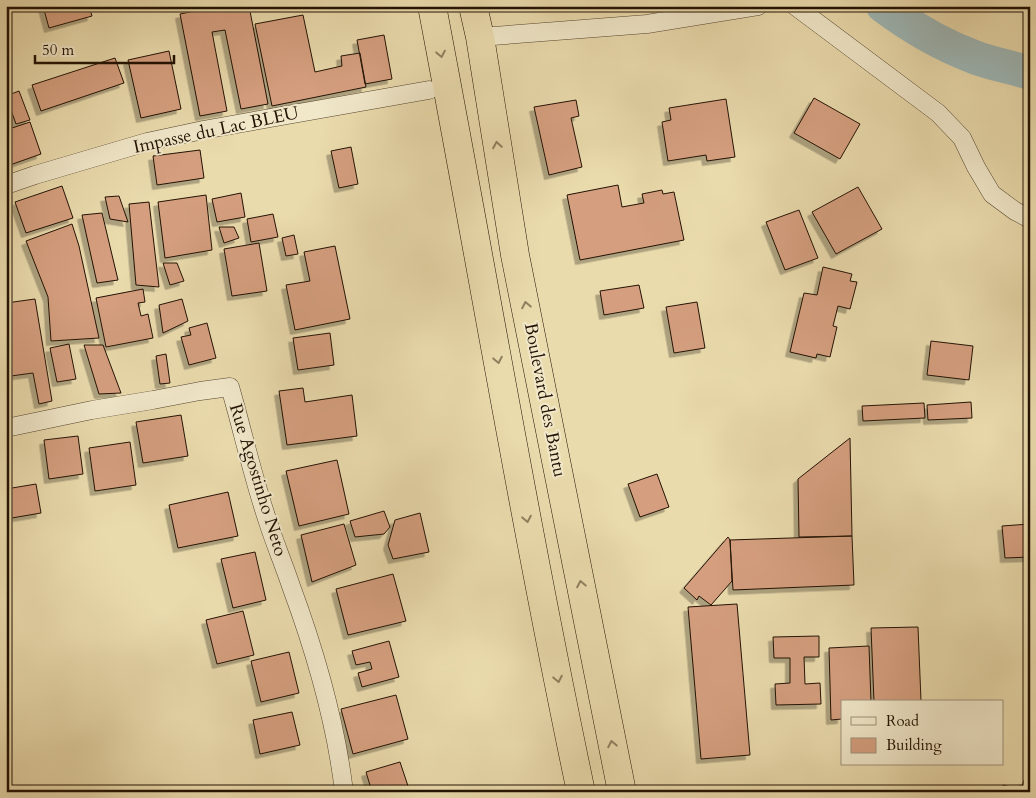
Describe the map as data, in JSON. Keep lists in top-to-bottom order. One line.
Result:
{"streets":{"highway":["Boulevard des Bantu"],"street":["Impasse du Lac BLEU","Rue Agostinho Neto"]},"legend":["Road","Building"],"scale_bar":"50 m"}
